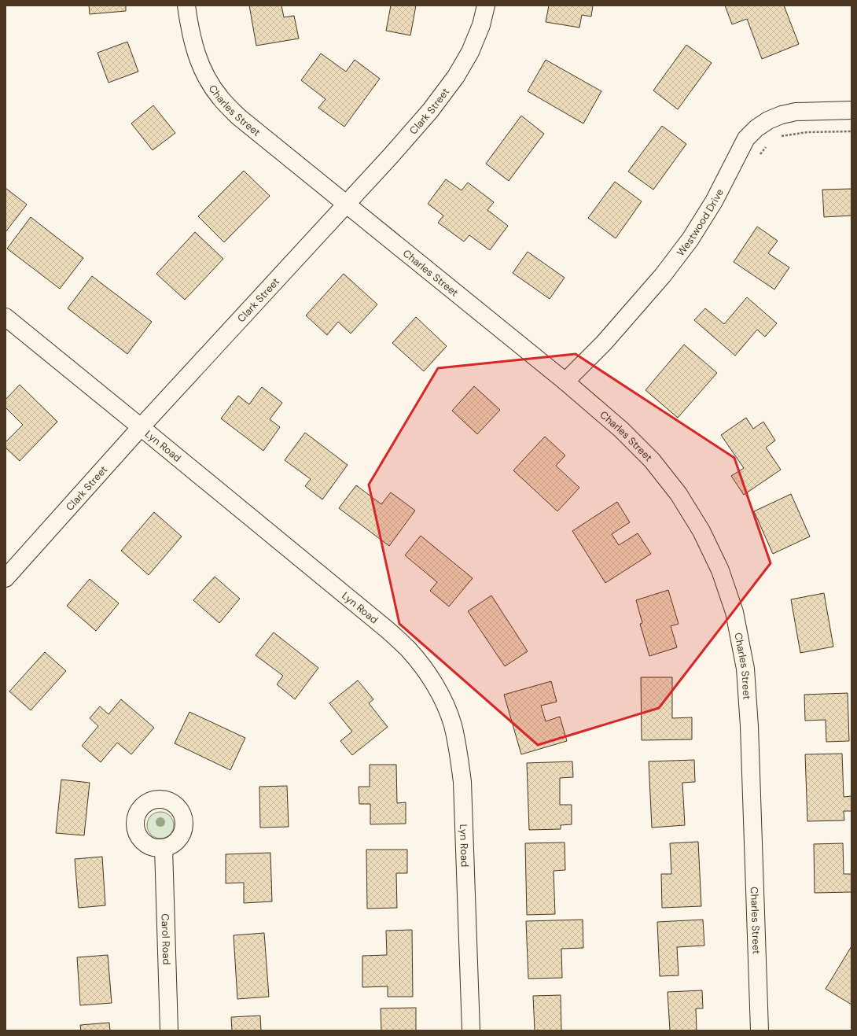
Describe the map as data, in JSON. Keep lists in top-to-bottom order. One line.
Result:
{"streets":{"street":["Charles Street","Clark Street","Westwood Drive","Lyn Road","Carol Road"]},"crossings":[["Charles Street","Clark Street"],["Charles Street","Westwood Drive"],["Clark Street","Lyn Road"]]}
